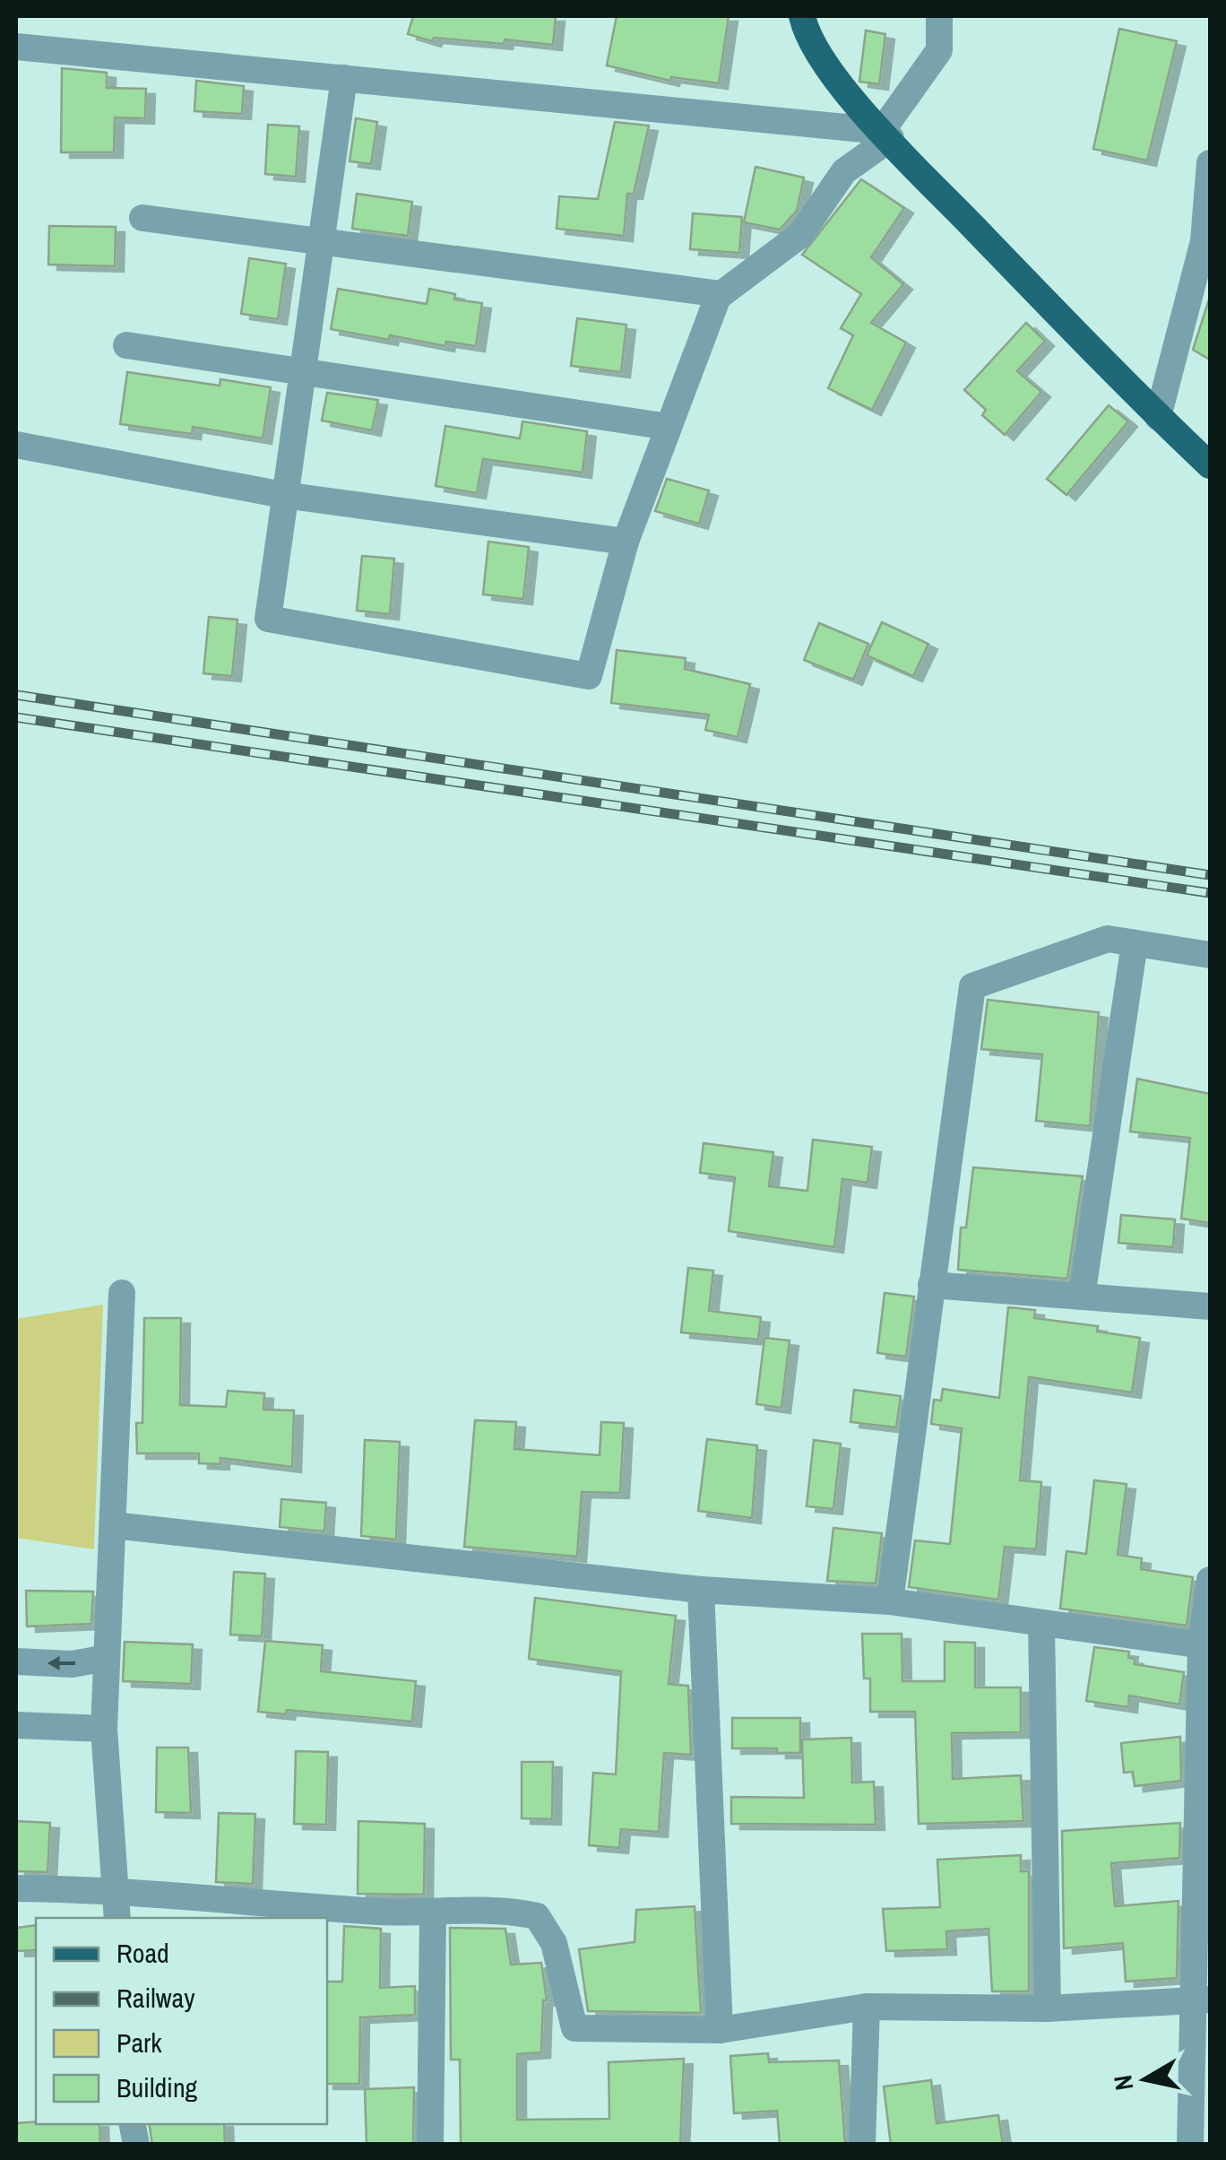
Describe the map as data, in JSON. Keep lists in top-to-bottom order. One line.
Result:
{"legend":["Road","Railway","Park","Building"],"north":"left"}
